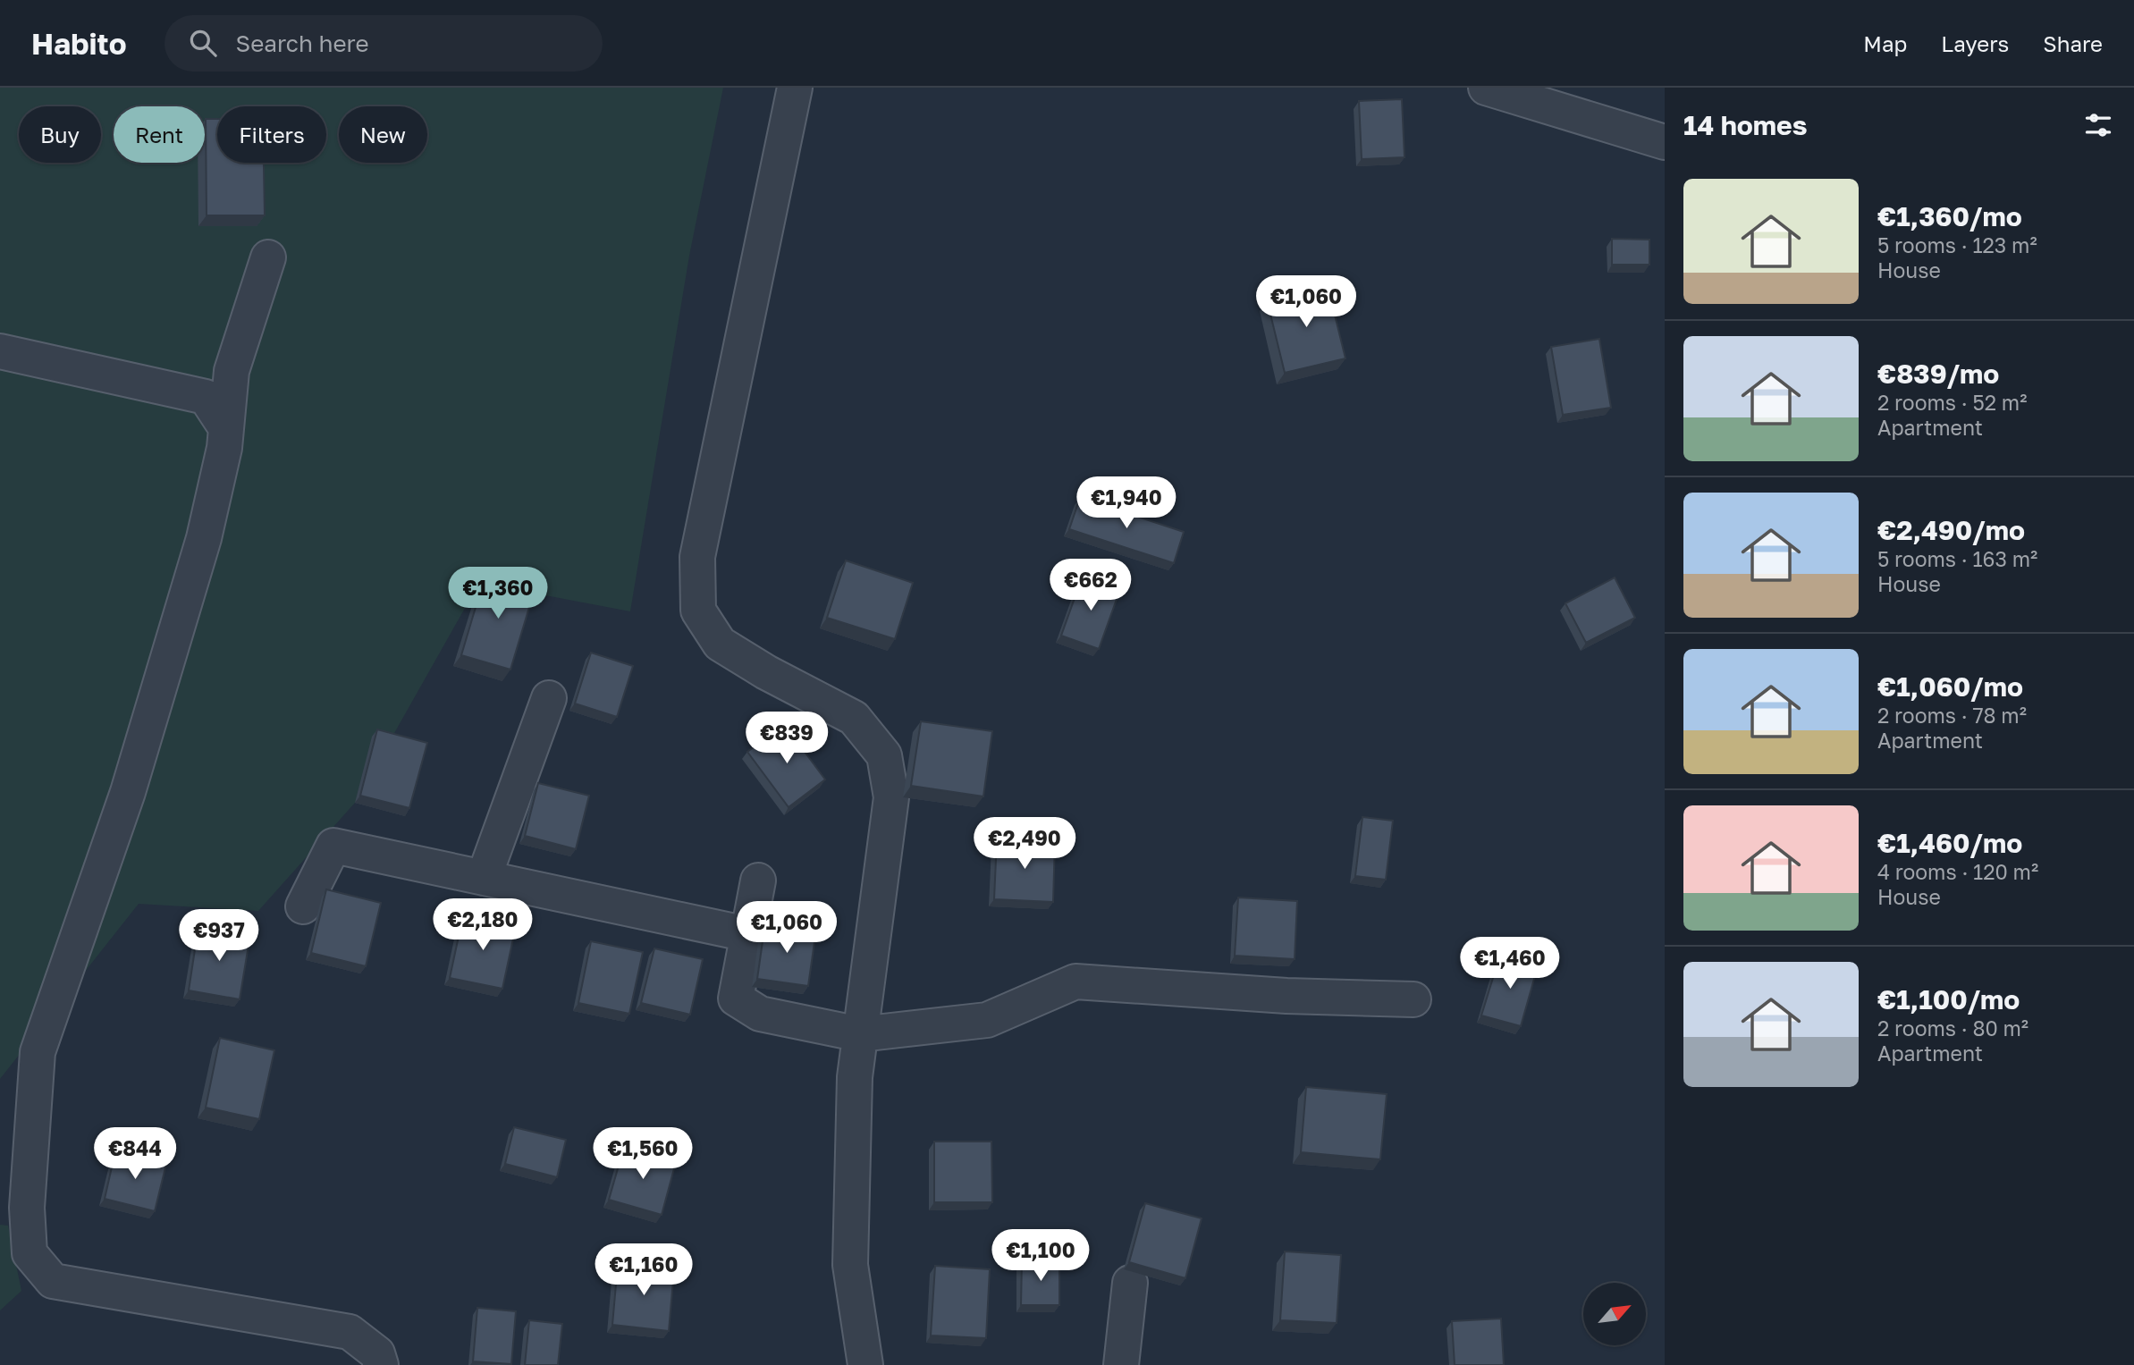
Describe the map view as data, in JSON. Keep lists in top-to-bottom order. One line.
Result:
{"north":"top right","page":{"header":"Habito","search":"Search here","nav":["Map","Layers","Share"],"heading":"14 homes","chip":["Buy","Rent","Filters","New"],"list":[{"name":"€1,360/mo","note":"5 rooms · 123 m² · House"},{"name":"€839/mo","note":"2 rooms · 52 m² · Apartment"},{"name":"€2,490/mo","note":"5 rooms · 163 m² · House"},{"name":"€1,060/mo","note":"2 rooms · 78 m² · Apartment"},{"name":"€1,460/mo","note":"4 rooms · 120 m² · House"},{"name":"€1,100/mo","note":"2 rooms · 80 m² · Apartment"}],"price":["€1,060","€1,940","€662","€1,360","€839","€2,490","€2,180","€1,060","€937","€1,460","€844","€1,560","€1,100","€1,160"]}}
